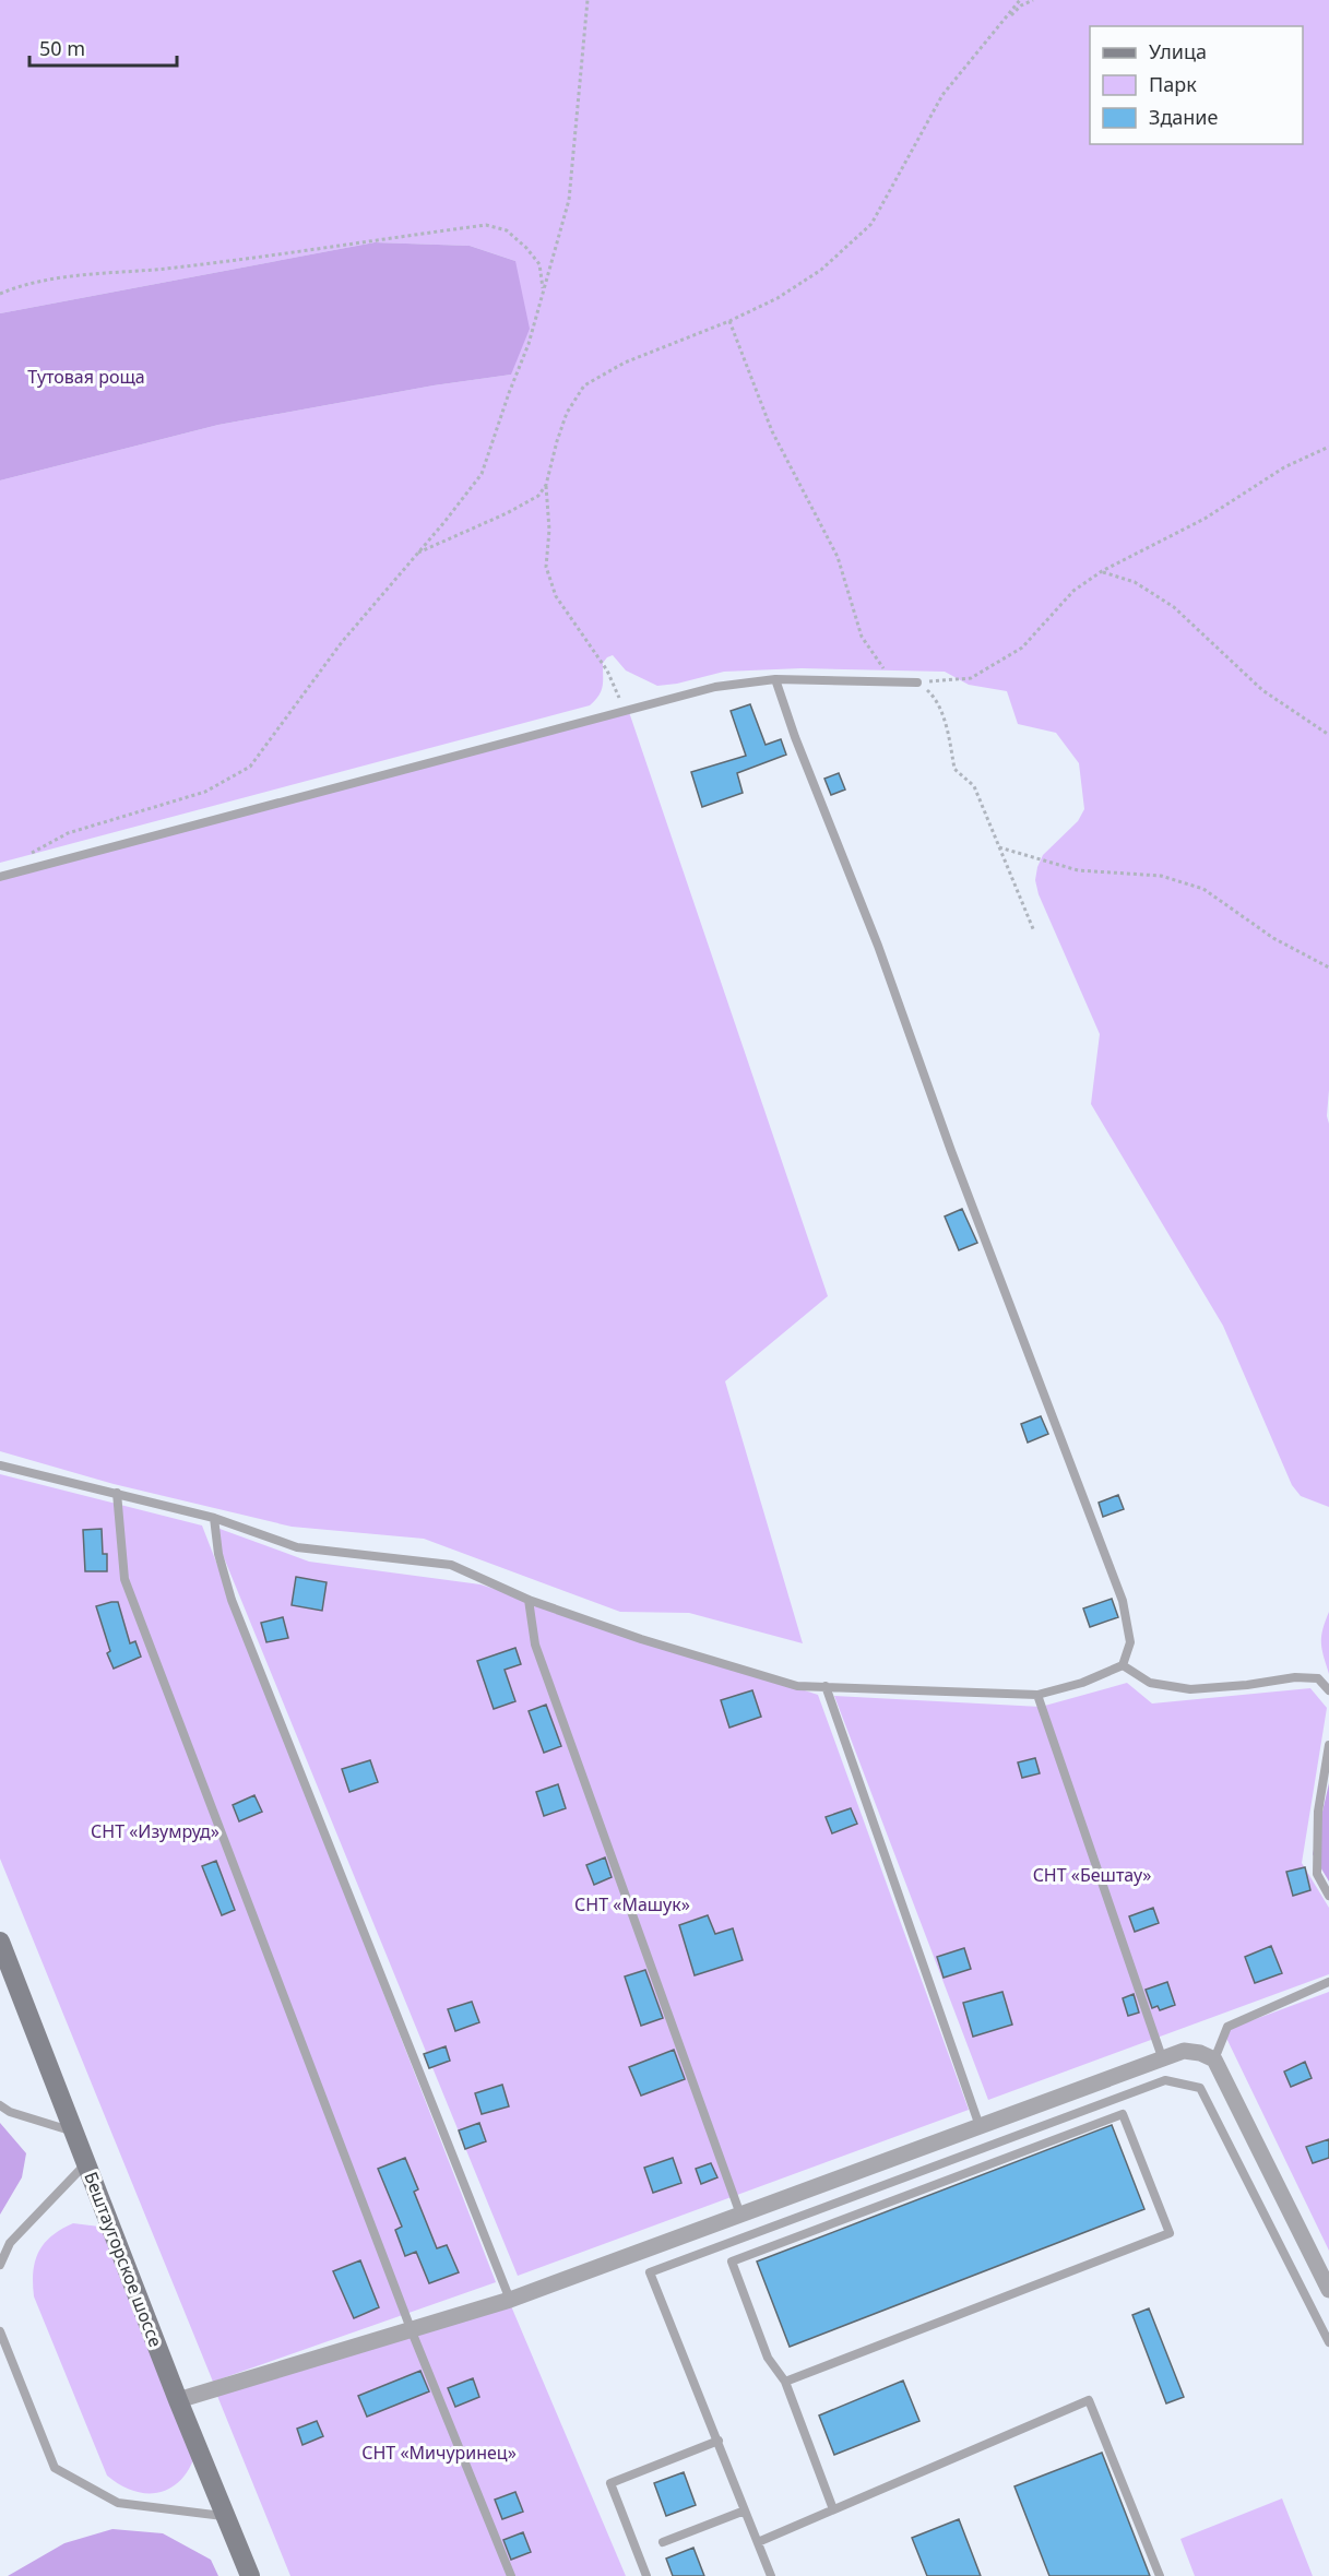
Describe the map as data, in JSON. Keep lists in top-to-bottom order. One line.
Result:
{"streets":{"street":["Бештаугорское шоссе"]},"parks":["Тутовая роща","СНТ «Изумруд»","СНТ «Бештау»","СНТ «Машук»","СНТ «Мичуринец»"],"legend":["Улица","Парк","Здание"],"scale_bar":"50 m"}
